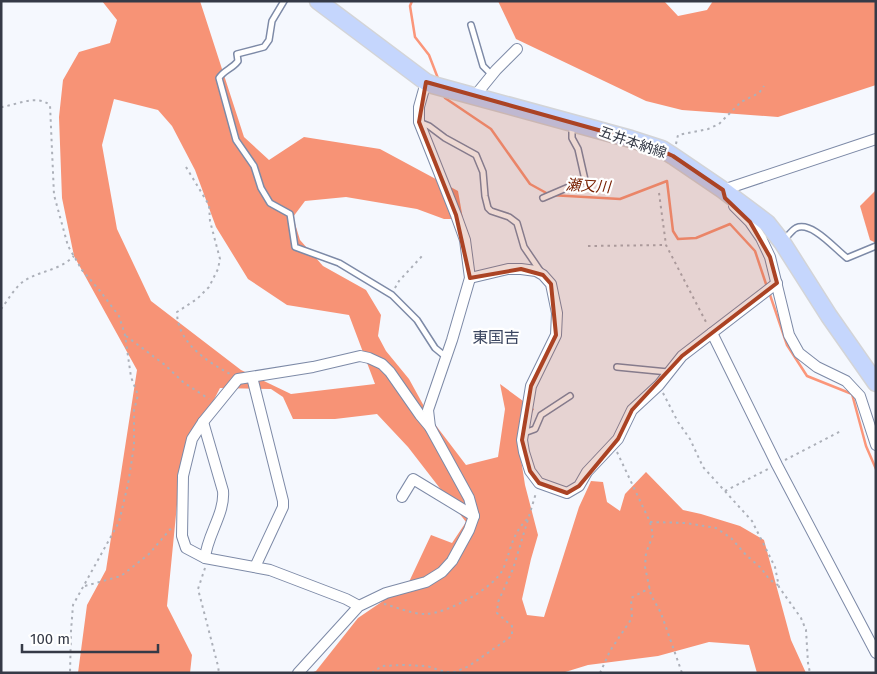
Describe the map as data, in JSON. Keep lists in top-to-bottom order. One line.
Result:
{"streets":{"main road":["五井本納線"]},"districts":["東国吉"],"water":["瀬又川"],"scale_bar":"100 m"}
